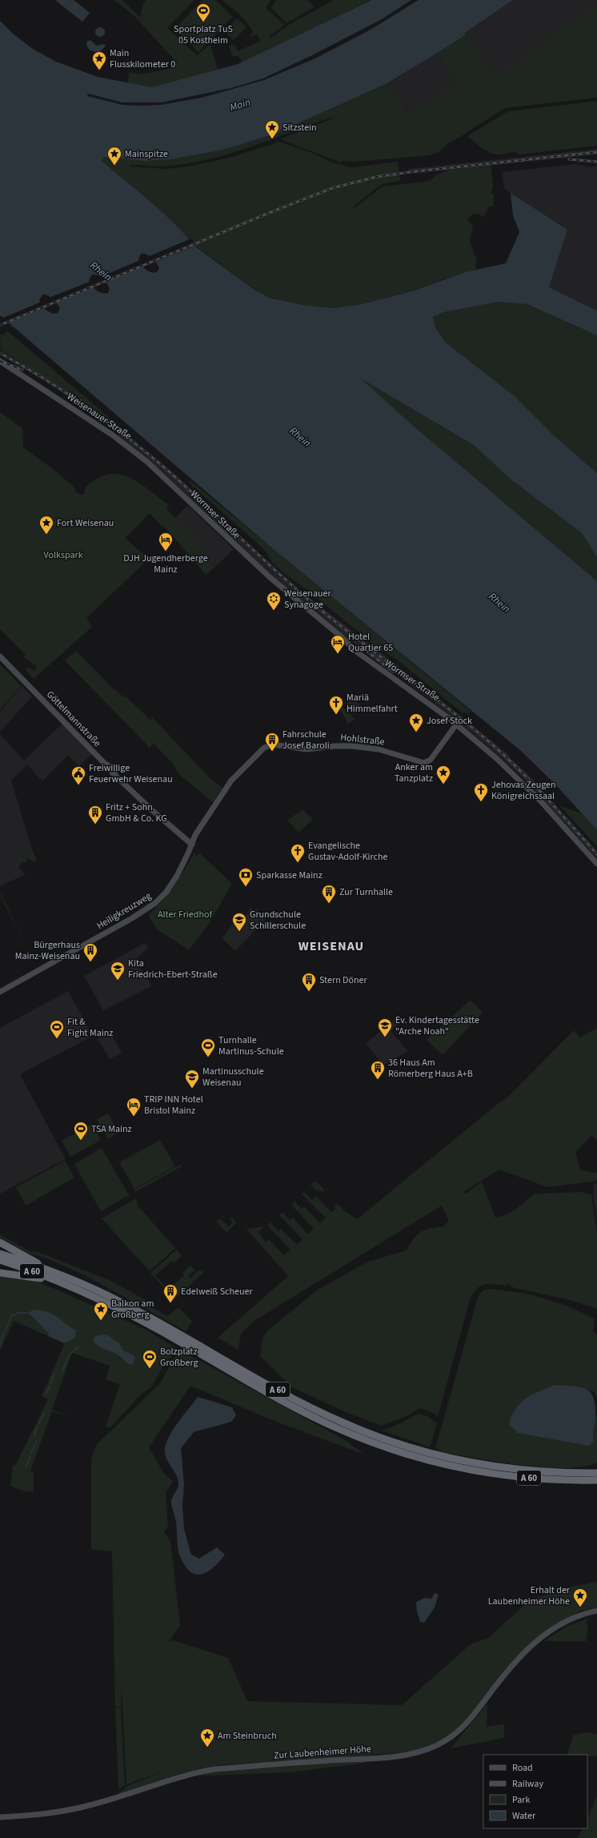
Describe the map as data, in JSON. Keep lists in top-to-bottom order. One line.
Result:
{"streets":{"highway":["A 60"],"street":["Weisenauer Straße","Wormser Straße","Göttelmannstraße","Hohlstraße","Heiligkreuzweg","Zur Laubenheimer Höhe"]},"crossings":[["Weisenauer Straße","Wormser Straße"],["Wormser Straße","Hohlstraße"],["Göttelmannstraße","Heiligkreuzweg"],["Hohlstraße","Heiligkreuzweg"]],"districts":["WEISENAU"],"water":["Main","Rhein"],"parks":["Volkspark","Alter Friedhof"],"places":{"sports":["Sportplatz TuS 05 Kostheim","Fit & Fight Mainz","Turnhalle Martinus-Schule","TSA Mainz","Bolzplatz Großberg"],"place":["Main Flusskilometer 0","Sitzstein","Mainspitze","Fort Weisenau","Josef Stock","Anker am Tanzplatz","Balkon am Großberg","Erhalt der Laubenheimer Höhe","Am Steinbruch"],"hotel":["DJH Jugendherberge Mainz","Hotel Quartier 65","TRIP INN Hotel Bristol Mainz"],"synagogue":["Weisenauer Synagoge"],"church":["Mariä Himmelfahrt","Jehovas Zeugen Königreichssaal","Evangelische Gustav-Adolf-Kirche"],"building":["Fahrschule Josef Baroli","Fritz + Sohn GmbH & Co. KG","Zur Turnhalle","Bürgerhaus Mainz-Weisenau","Stern Döner","36 Haus Am Römerberg Haus A+B","Edelweiß Scheuer"],"public building":["Freiwillige Feuerwehr Weisenau"],"bank":["Sparkasse Mainz"],"school or university":["Grundschule Schillerschule","Kita Friedrich-Ebert-Straße","Ev. Kindertagesstätte \"Arche Noah\"","Martinusschule Weisenau"]},"legend":["Road","Railway","Park","Water"]}
